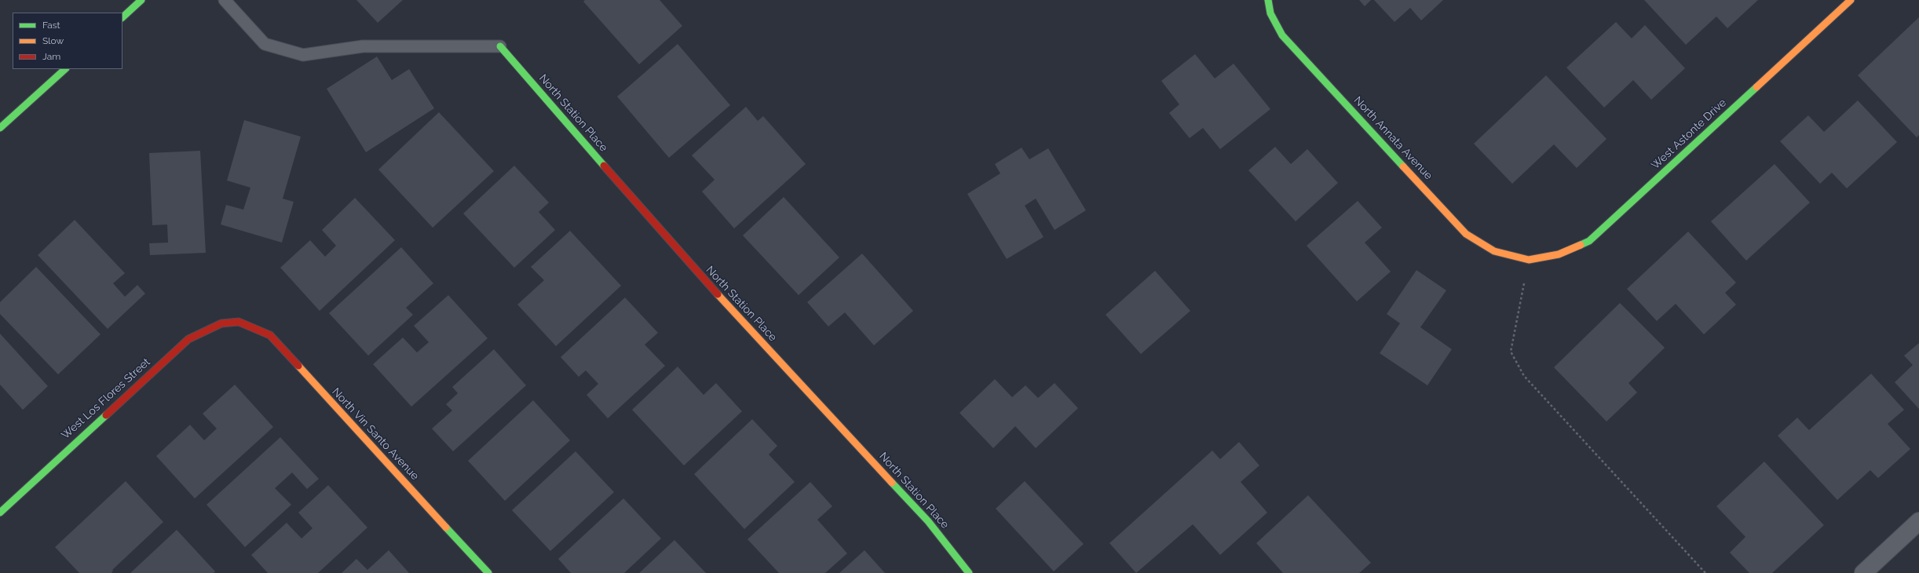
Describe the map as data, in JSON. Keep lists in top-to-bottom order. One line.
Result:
{"streets":{"street":["North Station Place","West Astonte Drive","North Annata Avenue","West Los Flores Street","North Vin Santo Avenue"]},"crossings":[["West Astonte Drive","North Annata Avenue"],["West Los Flores Street","North Vin Santo Avenue"]],"legend":["Fast","Slow","Jam"]}
